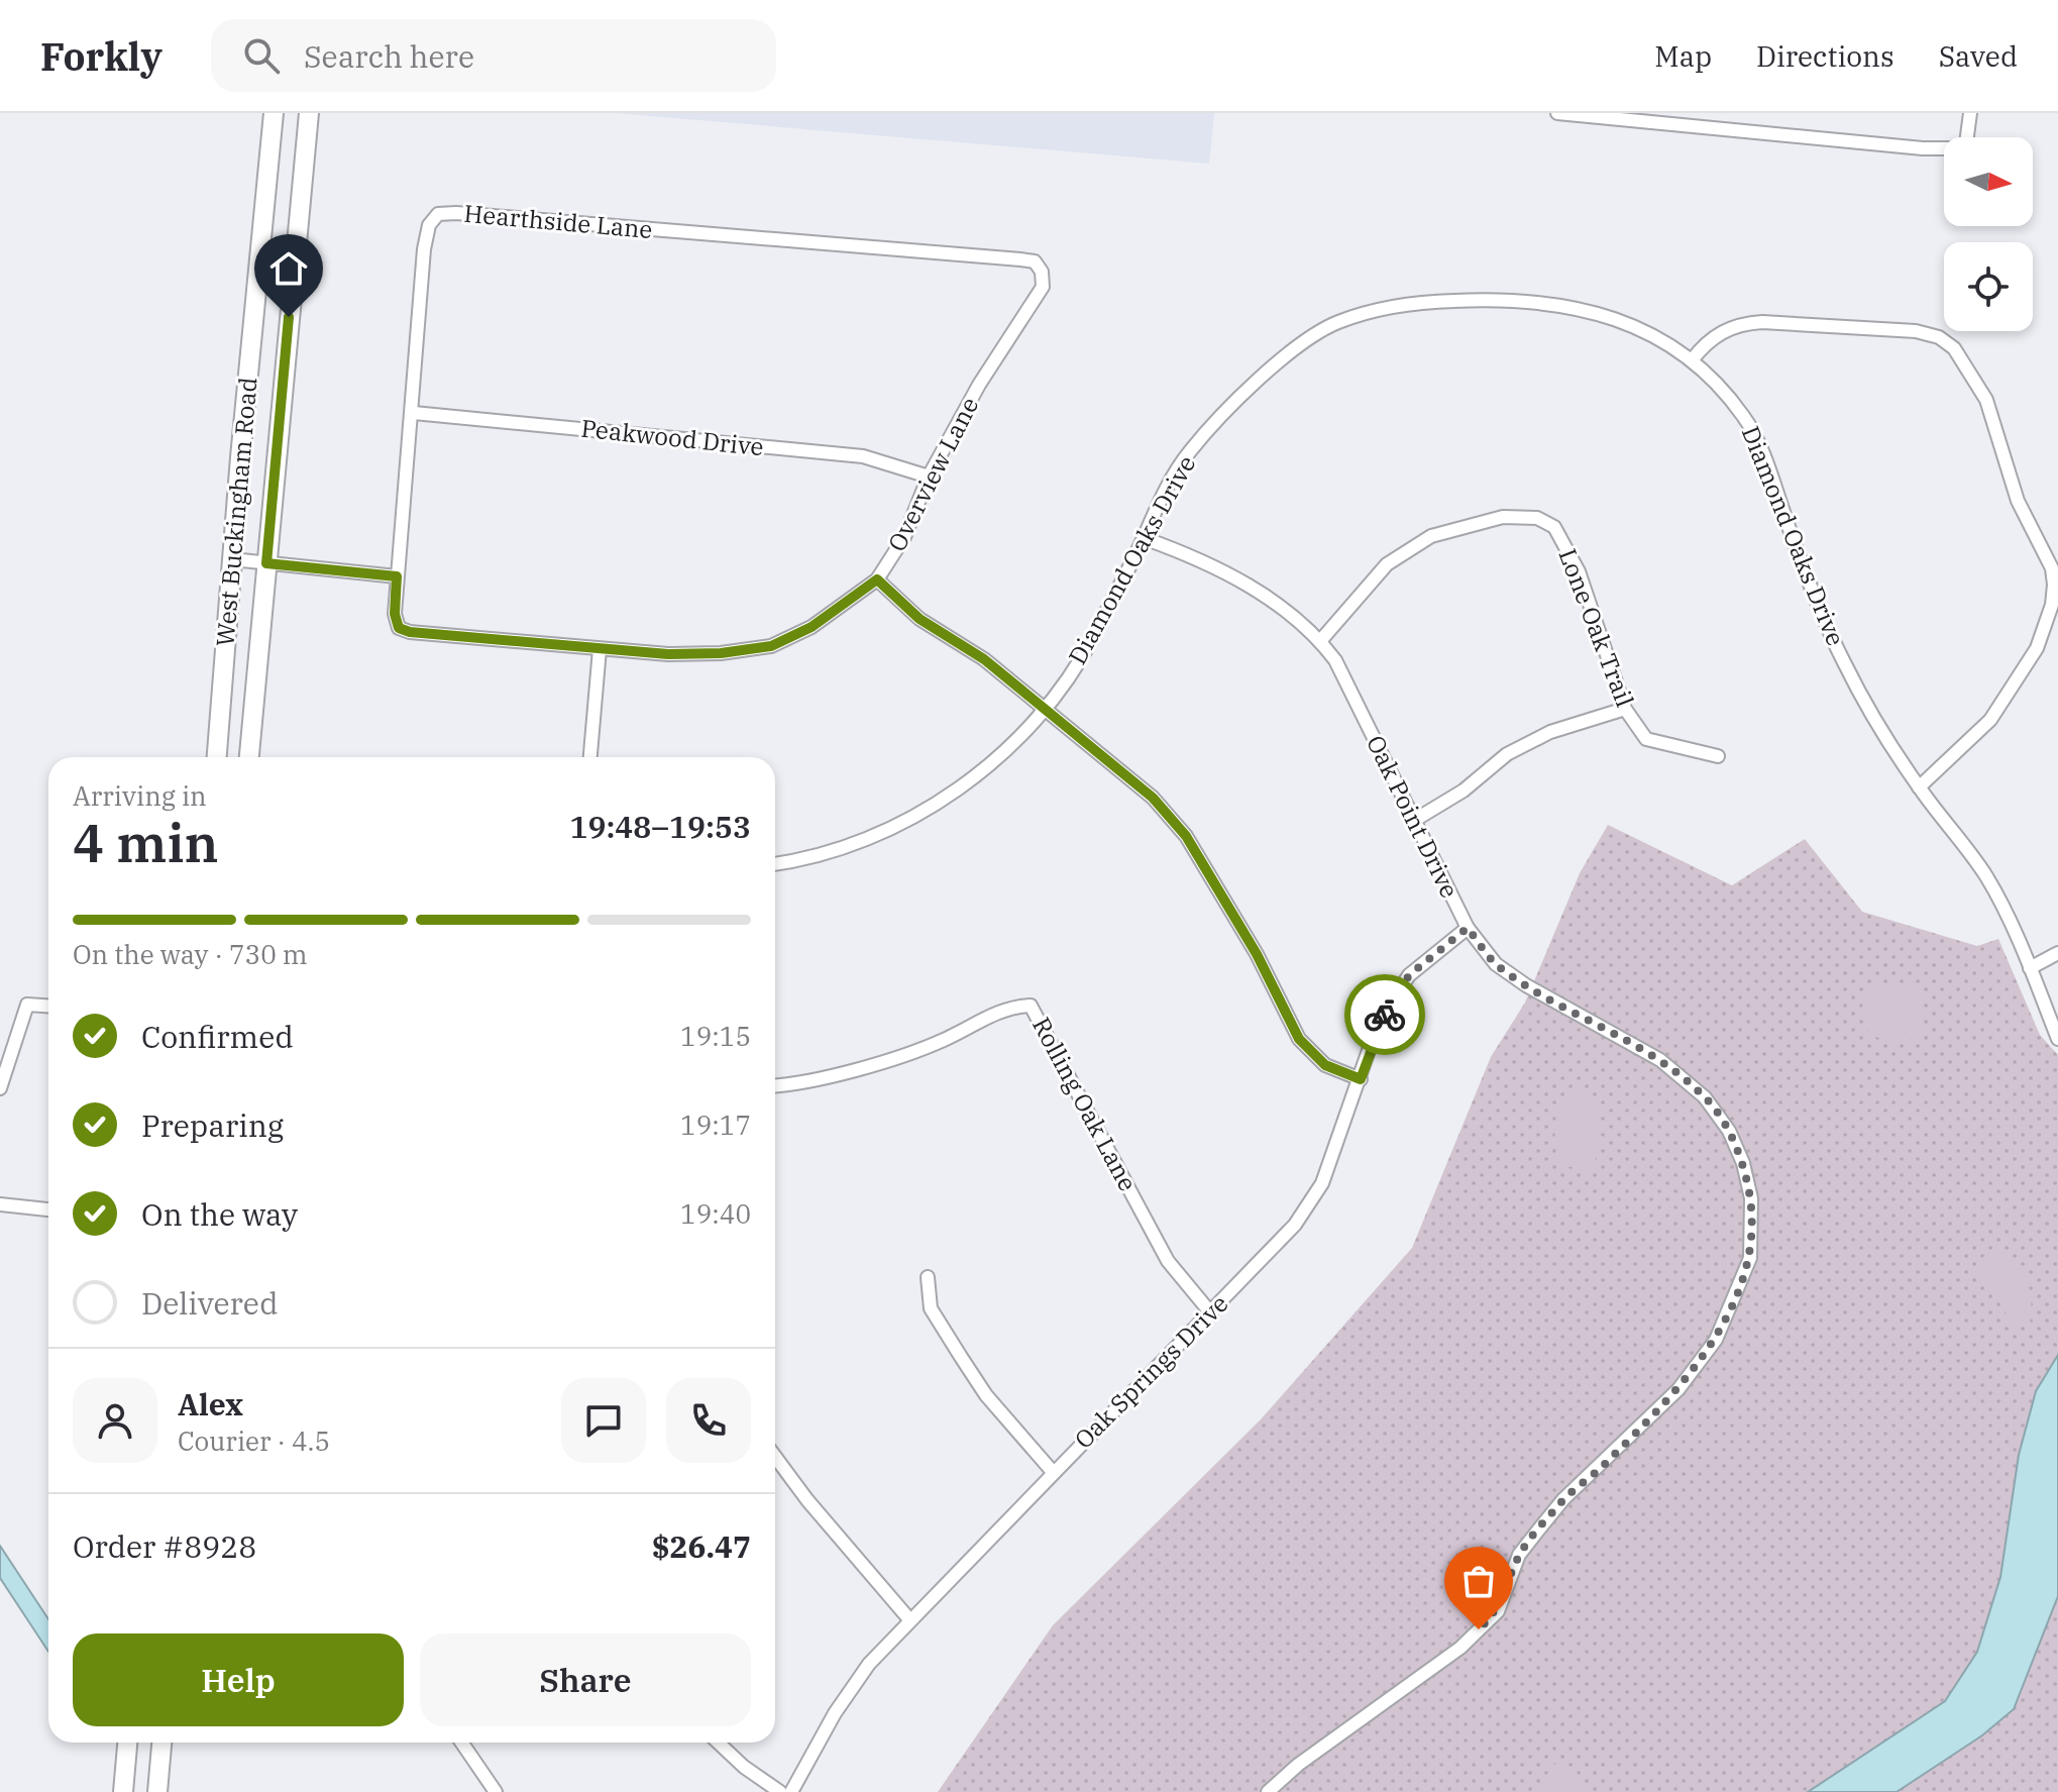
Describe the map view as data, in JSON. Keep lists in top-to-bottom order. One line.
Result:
{"streets":{"main road":["West Buckingham Road"],"street":["Hearthside Lane","Peakwood Drive","Overview Lane","Diamond Oaks Drive","Lone Oak Trail","Oak Point Drive","Rolling Oak Lane","Oak Springs Drive"]},"crossings":[["Hearthside Lane","Peakwood Drive"],["Hearthside Lane","Overview Lane"],["Peakwood Drive","Overview Lane"],["Diamond Oaks Drive","Oak Point Drive"],["Lone Oak Trail","Oak Point Drive"],["Oak Point Drive","Oak Springs Drive"],["Rolling Oak Lane","Oak Springs Drive"]],"north":"right","page":{"header":"Forkly","search":"Search here","nav":["Map","Directions","Saved"],"heading":["4 min","Arriving in","19:48–19:53"],"panel":["Alex","Courier · 4.5","Order #8928","$26.47"],"bar":"On the way · 730 m","list":[["Confirmed","19:15"],["Preparing","19:17"],["On the way","19:40"],"Delivered"],"buttons":["Help","Share"]}}
